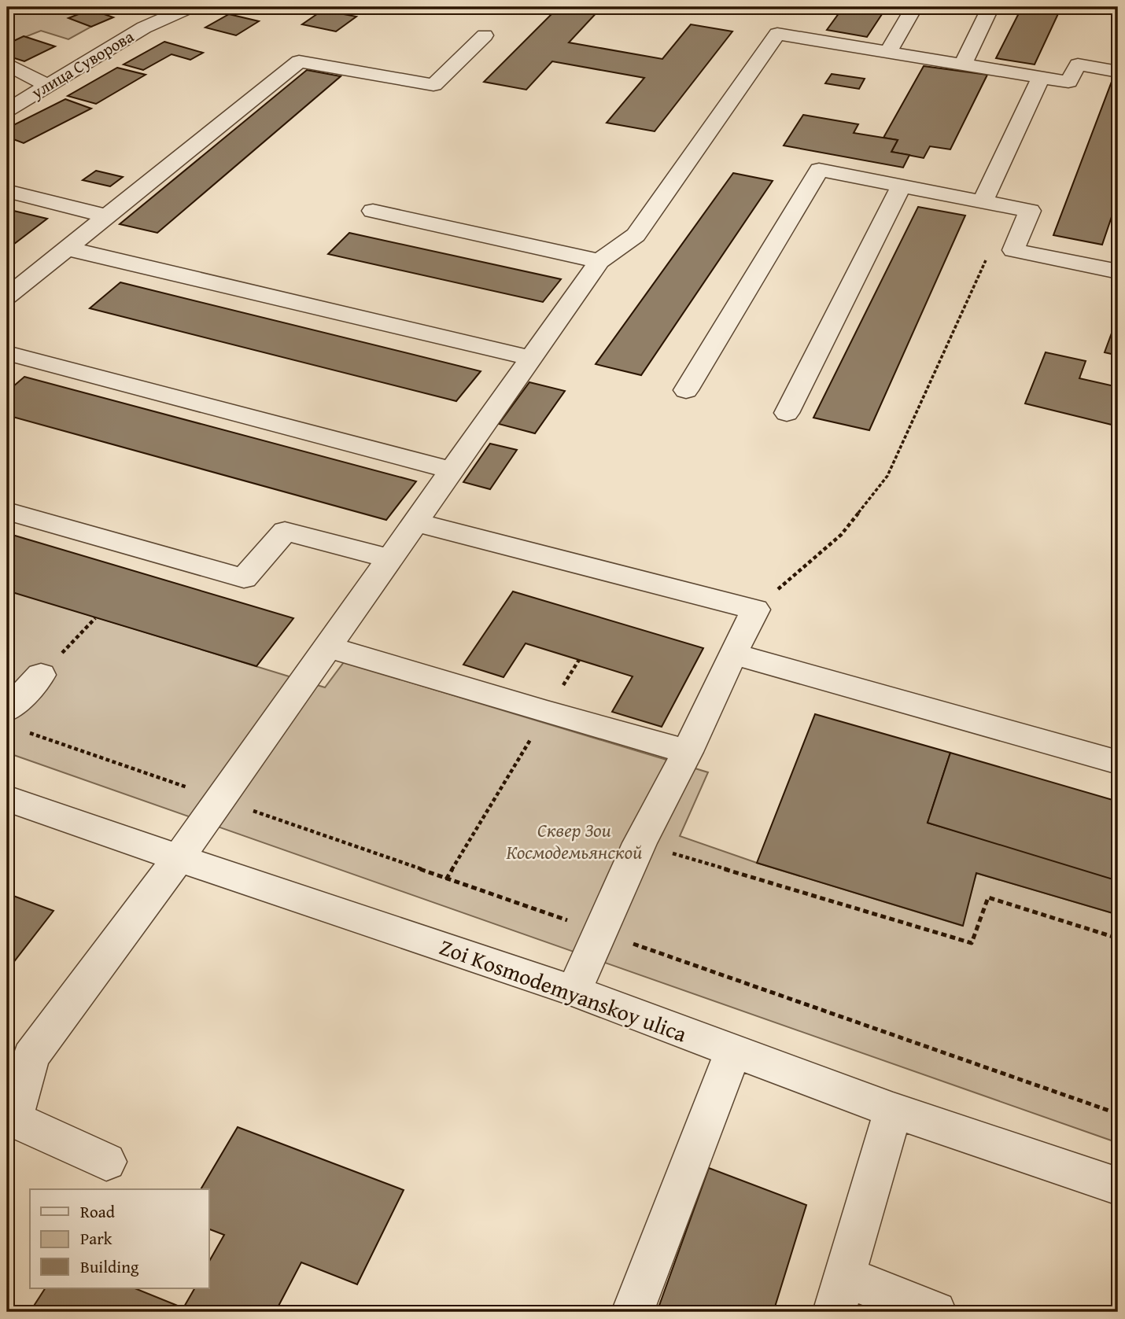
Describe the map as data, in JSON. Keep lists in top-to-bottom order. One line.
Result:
{"streets":{"street":["улица Суворова","Zoi Kosmodemyanskoy ulica"]},"parks":["Сквер Зои Космодемьянской"],"legend":["Road","Park","Building"]}
